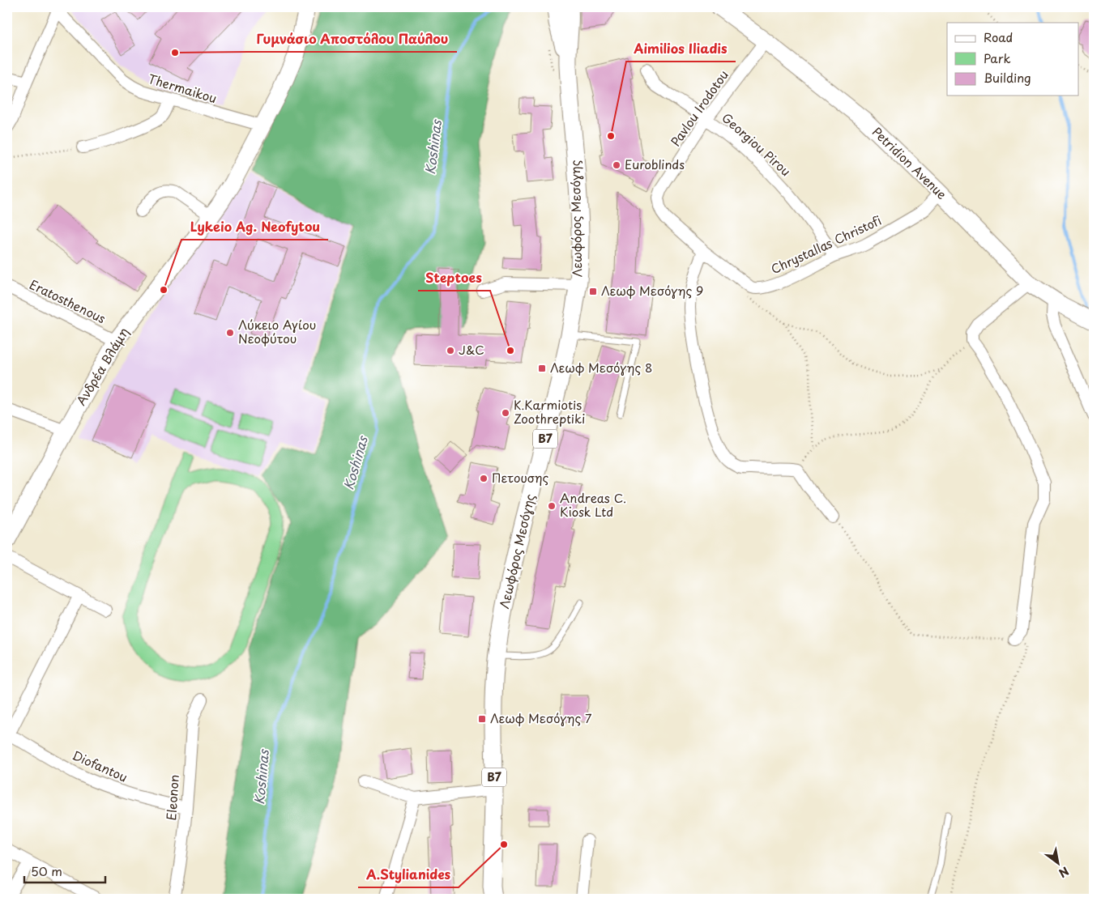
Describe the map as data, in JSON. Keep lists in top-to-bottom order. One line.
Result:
{"streets":{"main road":["Λεωφόρος Μεσόγης","B7"],"street":["Thermaikou","Pavlou Irodotou","Georgiou Pirou","Petridion Avenue","Chrystallas Christofi","Eratosthenous","Ανδρέα Βλάμη","Diofantou","Eleonon"]},"crossings":[["Thermaikou","Ανδρέα Βλάμη"],["Pavlou Irodotou","Georgiou Pirou"],["Pavlou Irodotou","Petridion Avenue"],["Pavlou Irodotou","Chrystallas Christofi"],["Georgiou Pirou","Chrystallas Christofi"],["Petridion Avenue","Chrystallas Christofi"],["Eratosthenous","Ανδρέα Βλάμη"],["Diofantou","Eleonon"]],"water":["Koshinas"],"places":{"other":["Γυμνάσιο Αποστόλου Παύλου","Aimilios Iliadis","Euroblinds","Lykeio Ag. Neofytou","Λύκειο Αγίου Νεοφύτου","J&C","Steptoes","K.Karmiotis Zoothreptiki","Πετουσης","Andreas C. Kiosk Ltd","A.Stylianides"],"transit":["Λεωφ Μεσόγης 9","Λεωφ Μεσόγης 8","Λεωφ Μεσόγης 7"]},"legend":["Road","Park","Building"],"scale_bar":"50 m","north":"bottom right"}
